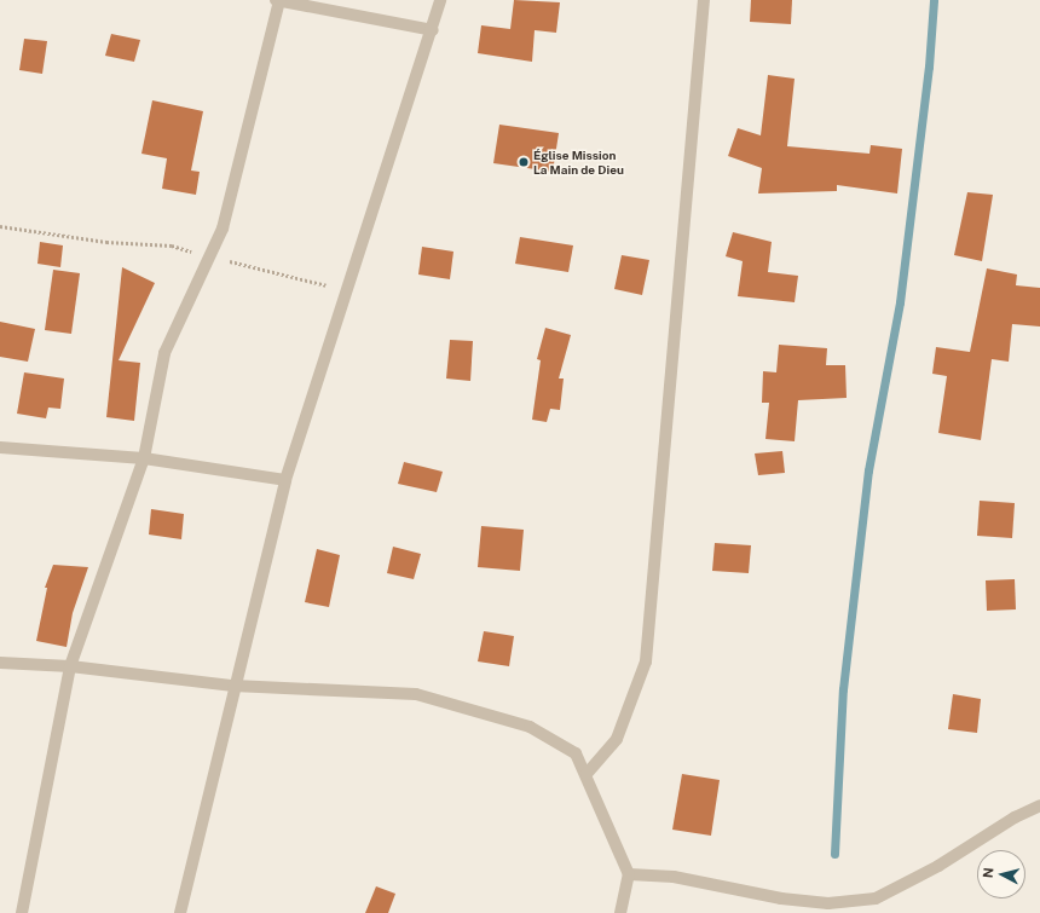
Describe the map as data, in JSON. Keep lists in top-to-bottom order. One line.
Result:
{"places":["Église Mission La Main de Dieu"],"north":"left"}
